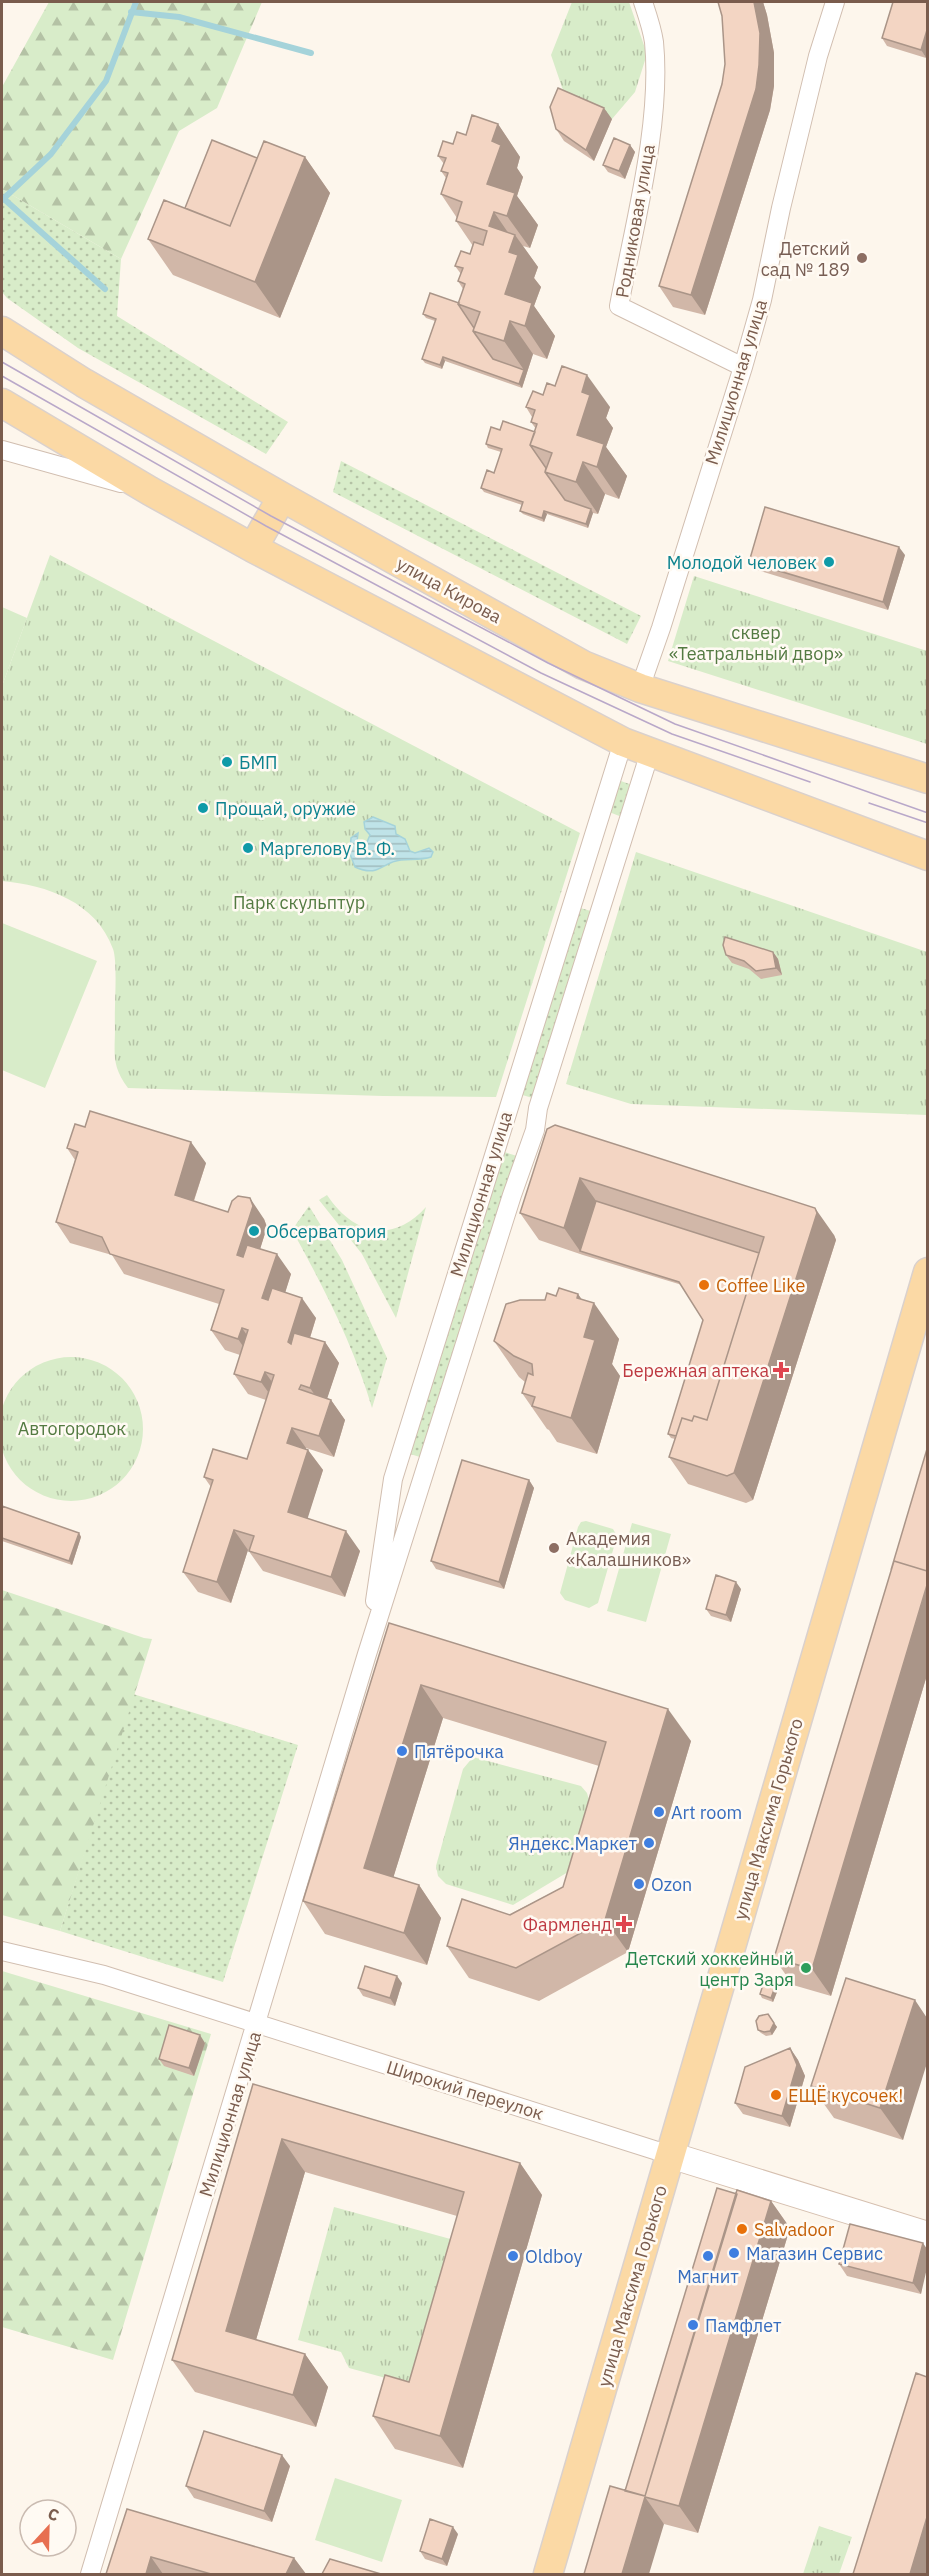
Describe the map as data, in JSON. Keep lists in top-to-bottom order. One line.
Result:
{"streets":{"main road":["улица Кирова","улица Максима Горького"],"street":["Родниковая улица","Милиционная улица","Широкий переулок"]},"crossings":[["Родниковая улица","Милиционная улица"],["Милиционная улица","улица Кирова"],["Милиционная улица","Широкий переулок"],["улица Максима Горького","Широкий переулок"]],"parks":["сквер «Театральный двор»","Парк скульптур","Автогородок"],"places":{"other":["Детский сад № 189","Молодой человек","БМП","Прощай, оружие","Маргелову В. Ф.","Обсерватория","Coffee Like","Академия «Калашников»","Пятёрочка","Art room","Яндекс.Маркет","Ozon","Детский хоккейный центр Заря","ЕЩЁ кусочек!","Salvadoor","Магазин Сервис","Oldboy","Магнит","Памфлет"],"health":["Бережная аптека","Фармленд"]},"north":"top"}
